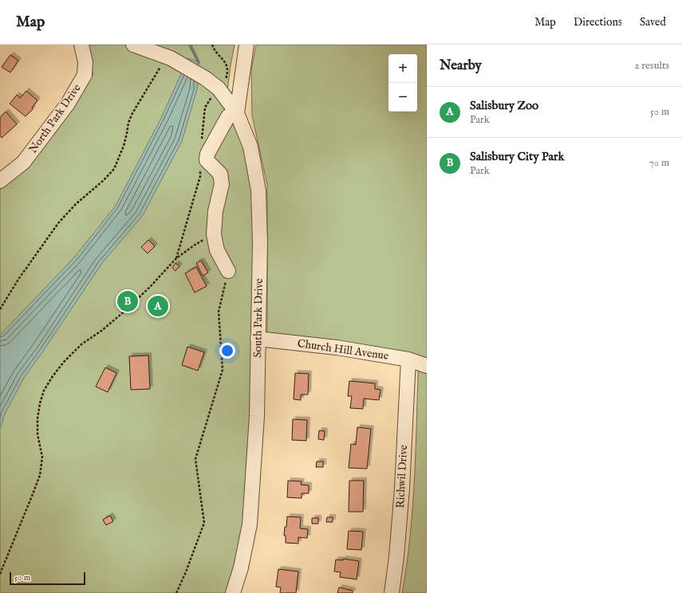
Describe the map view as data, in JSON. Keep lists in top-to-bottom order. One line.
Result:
{"streets":{"street":["North Park Drive","South Park Drive","Church Hill Avenue","Richwil Drive"]},"crossings":[["South Park Drive","Church Hill Avenue"],["Church Hill Avenue","Richwil Drive"]],"scale_bar":"50 m","page":{"header":"Map","nav":["Map","Directions","Saved"],"heading":["Nearby","2 results"],"map_buttons":["+","−"],"list":[{"mark":"A","name":"Salisbury Zoo","note":"Park","value":"50 m"},{"mark":"B","name":"Salisbury City Park","note":"Park","value":"70 m"}],"pins":["B","A"],"scale":"50 m"}}
